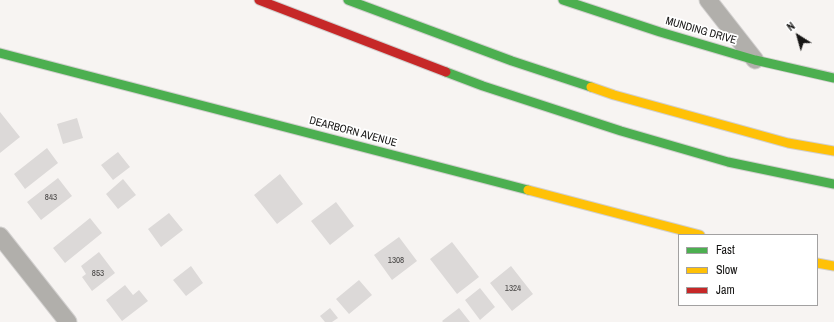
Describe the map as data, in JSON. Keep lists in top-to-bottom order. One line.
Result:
{"streets":{"main road":["MUNDING DRIVE","DEARBORN AVENUE"]},"house_numbers":["843","1308","853","1324"],"legend":["Fast","Slow","Jam"],"north":"top left"}
